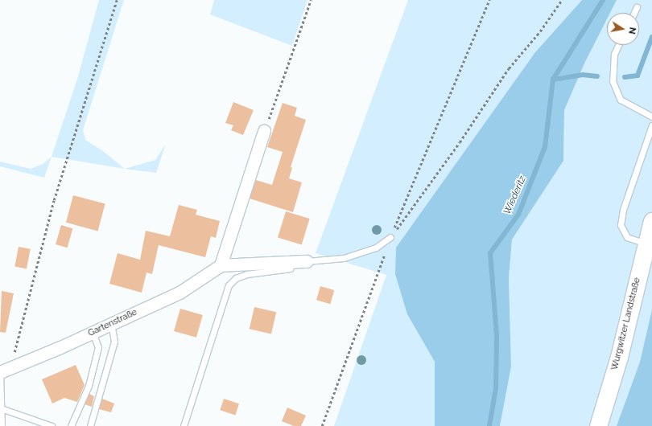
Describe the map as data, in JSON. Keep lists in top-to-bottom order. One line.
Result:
{"streets":{"main road":["Wurgwitzer Landstraße"],"street":["Gartenstraße"]},"water":["Wiederitz"],"north":"right"}
